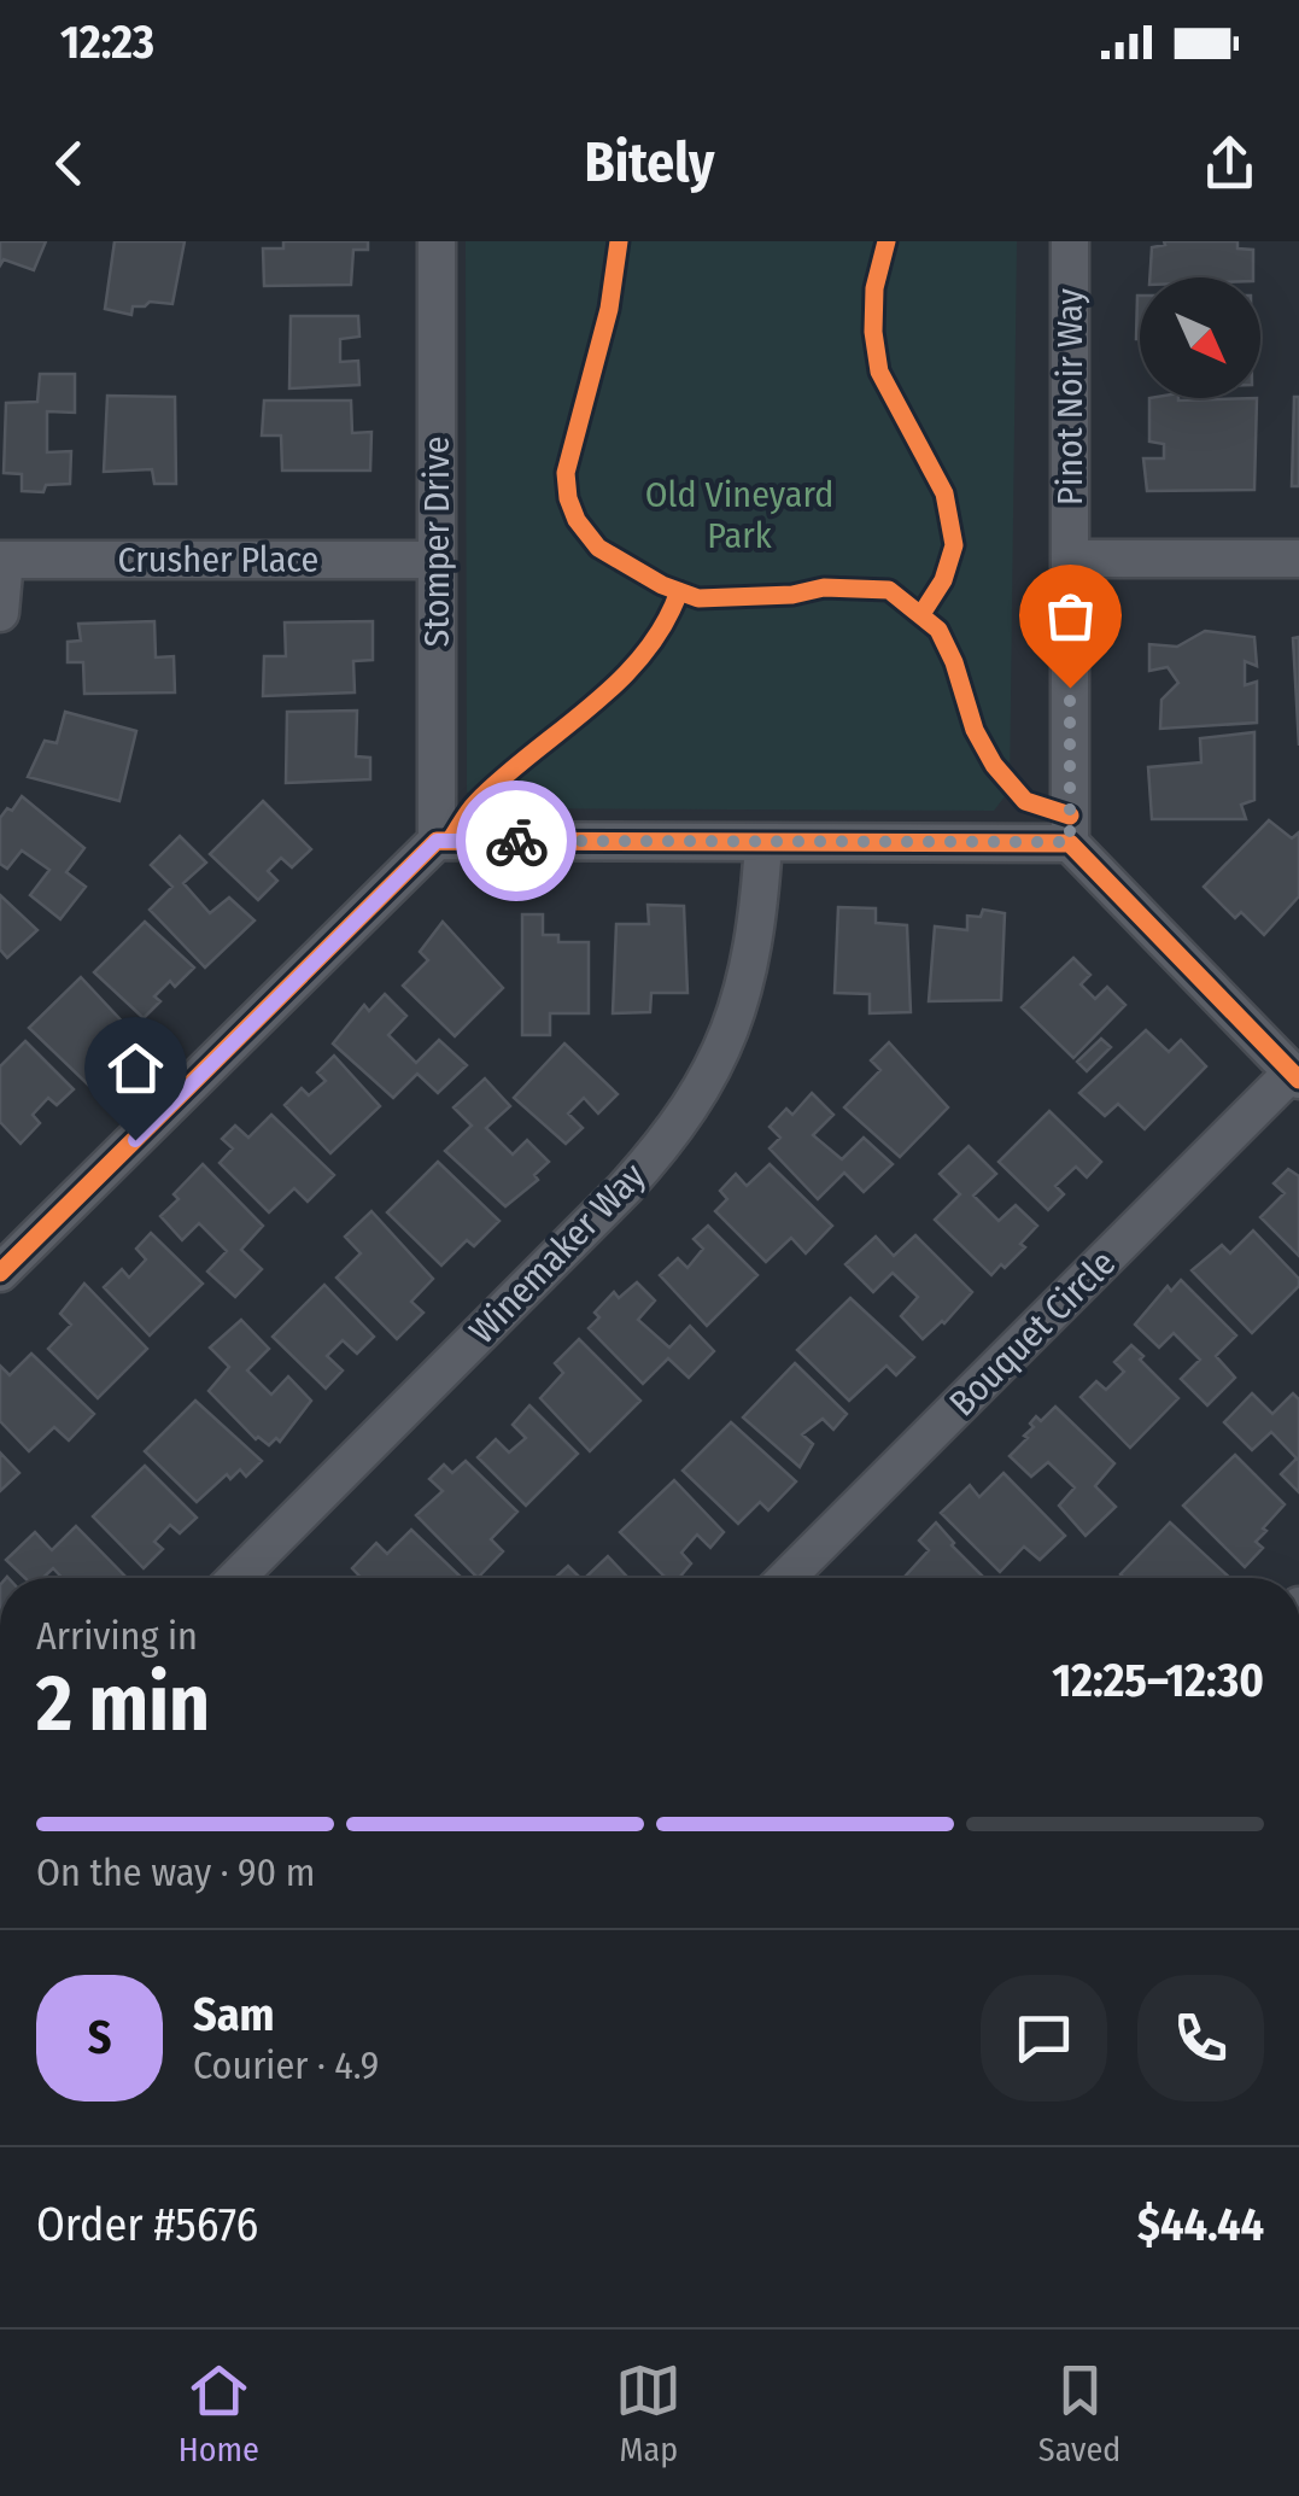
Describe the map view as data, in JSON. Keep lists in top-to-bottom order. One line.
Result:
{"streets":{"street":["Pinot Noir Way","Stomper Drive","Crusher Place","Winemaker Way","Bouquet Circle"]},"crossings":[["Stomper Drive","Crusher Place"]],"parks":["Old Vineyard Park"],"north":"bottom right","page":{"status":"12:23","header":"Bitely","heading":["2 min","Arriving in","12:25–12:30"],"panel":["Sam","Courier · 4.9","Order #5676","$44.44"],"bar":"On the way · 90 m","round":"S","tabs":["Home","Map","Saved"]}}
